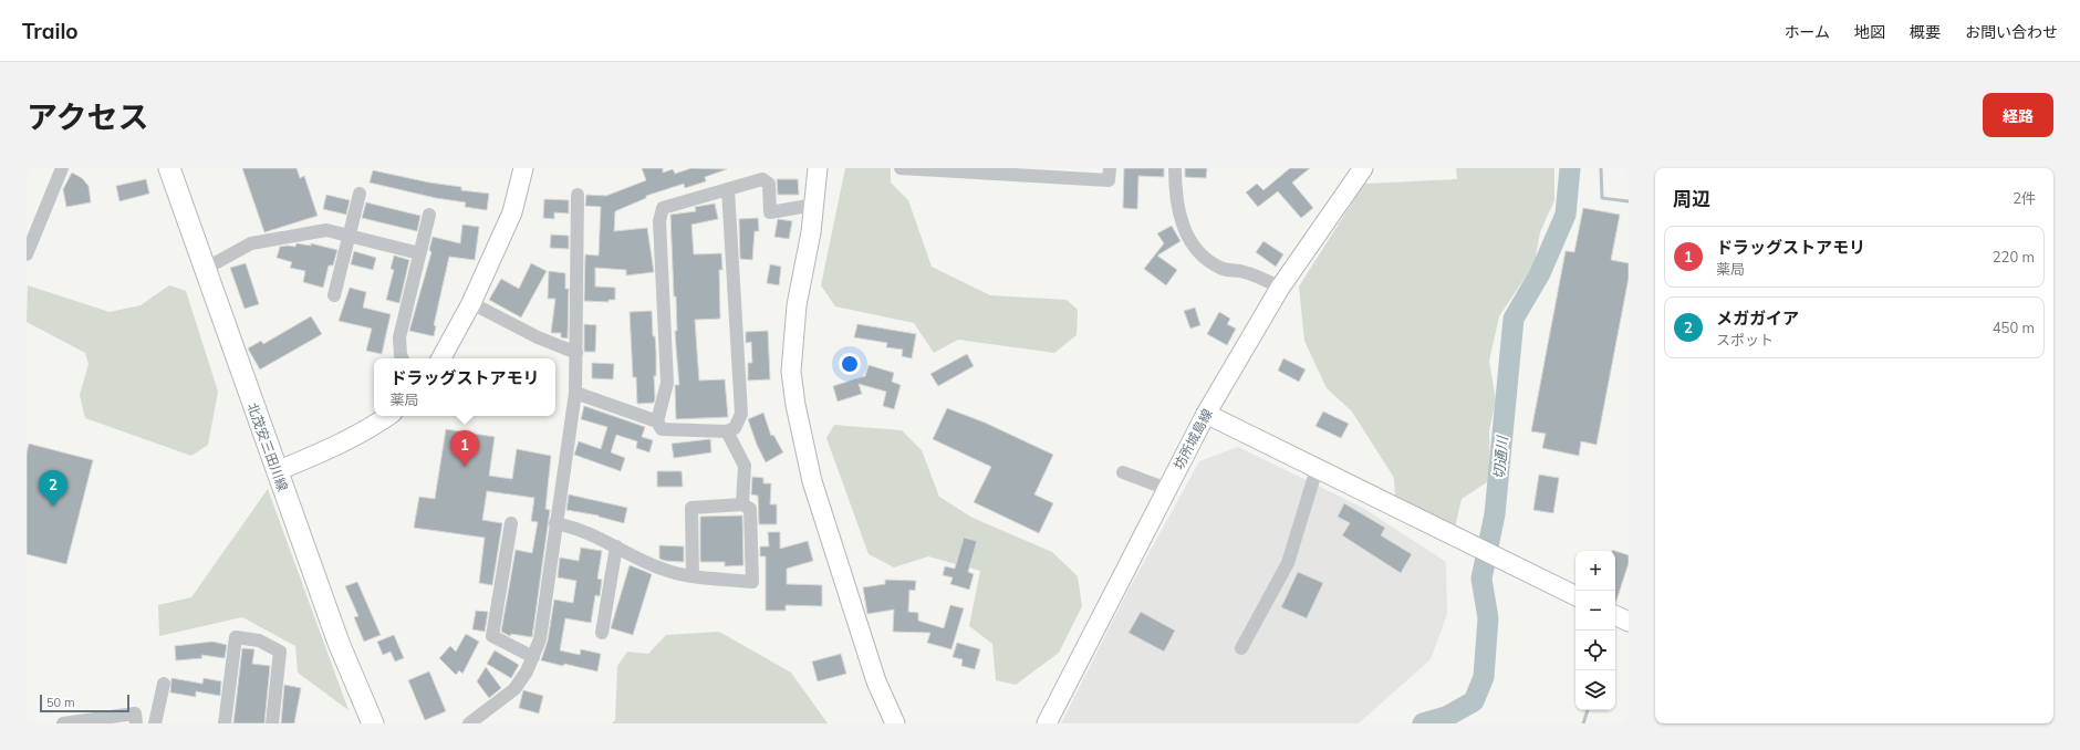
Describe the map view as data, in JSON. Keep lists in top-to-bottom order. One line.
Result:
{"streets":{"main road":["北茂安三田川線"],"street":["坊所城島線"]},"water":["切通川"],"scale_bar":"50 m","page":{"header":"Trailo","nav":["ホーム","地図","概要","お問い合わせ"],"title":"アクセス","buttons":"経路","heading":["周辺","2件"],"list":[{"mark":"1","name":"ドラッグストアモリ","note":"薬局","value":"220 m"},{"mark":"2","name":"メガガイア","note":"スポット","value":"450 m"}],"popup":["ドラッグストアモリ","薬局"],"pins":["1","2"],"map_buttons":["+","−"],"scale":"50 m"}}
